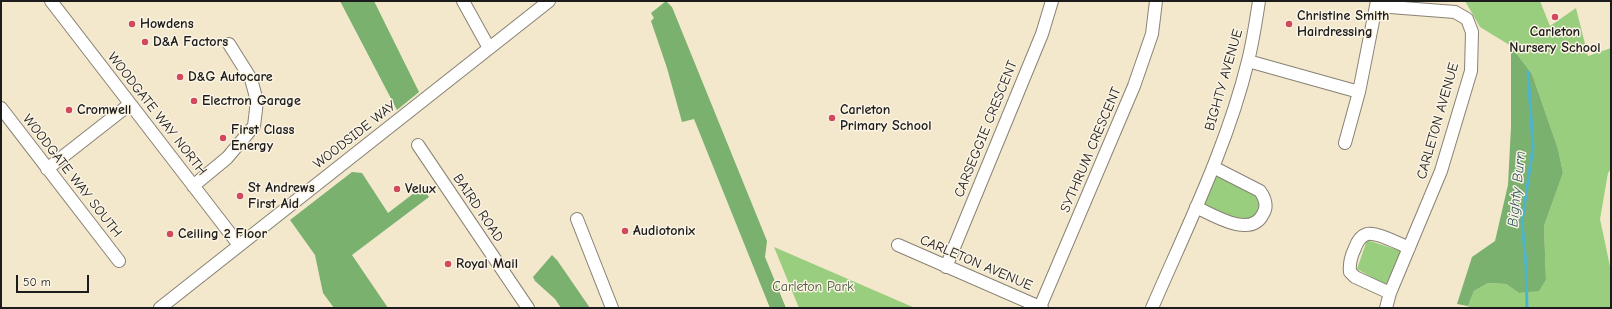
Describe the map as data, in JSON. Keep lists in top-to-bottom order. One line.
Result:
{"streets":{"street":["BIGHTY AVENUE","WOODGATE WAY NORTH","CARLETON AVENUE","CARSEGGIE CRESCENT","WOODSIDE WAY","SYTHRUM CRESCENT","WOODGATE WAY SOUTH","BAIRD ROAD"]},"crossings":[["WOODGATE WAY NORTH","WOODSIDE WAY"],["CARLETON AVENUE","CARSEGGIE CRESCENT"],["CARLETON AVENUE","SYTHRUM CRESCENT"]],"water":["Bighty Burn"],"parks":["Carleton Park"],"places":["Carleton Nursery School","Howdens","Christine Smith Hairdressing","D&A Factors","D&G Autocare","Electron Garage","Cromwell","Carleton Primary School","First Class Energy","Velux","St Andrews First Aid","Audiotonix","Ceiling 2 Floor","Royal Mail"],"scale_bar":"50 m"}
